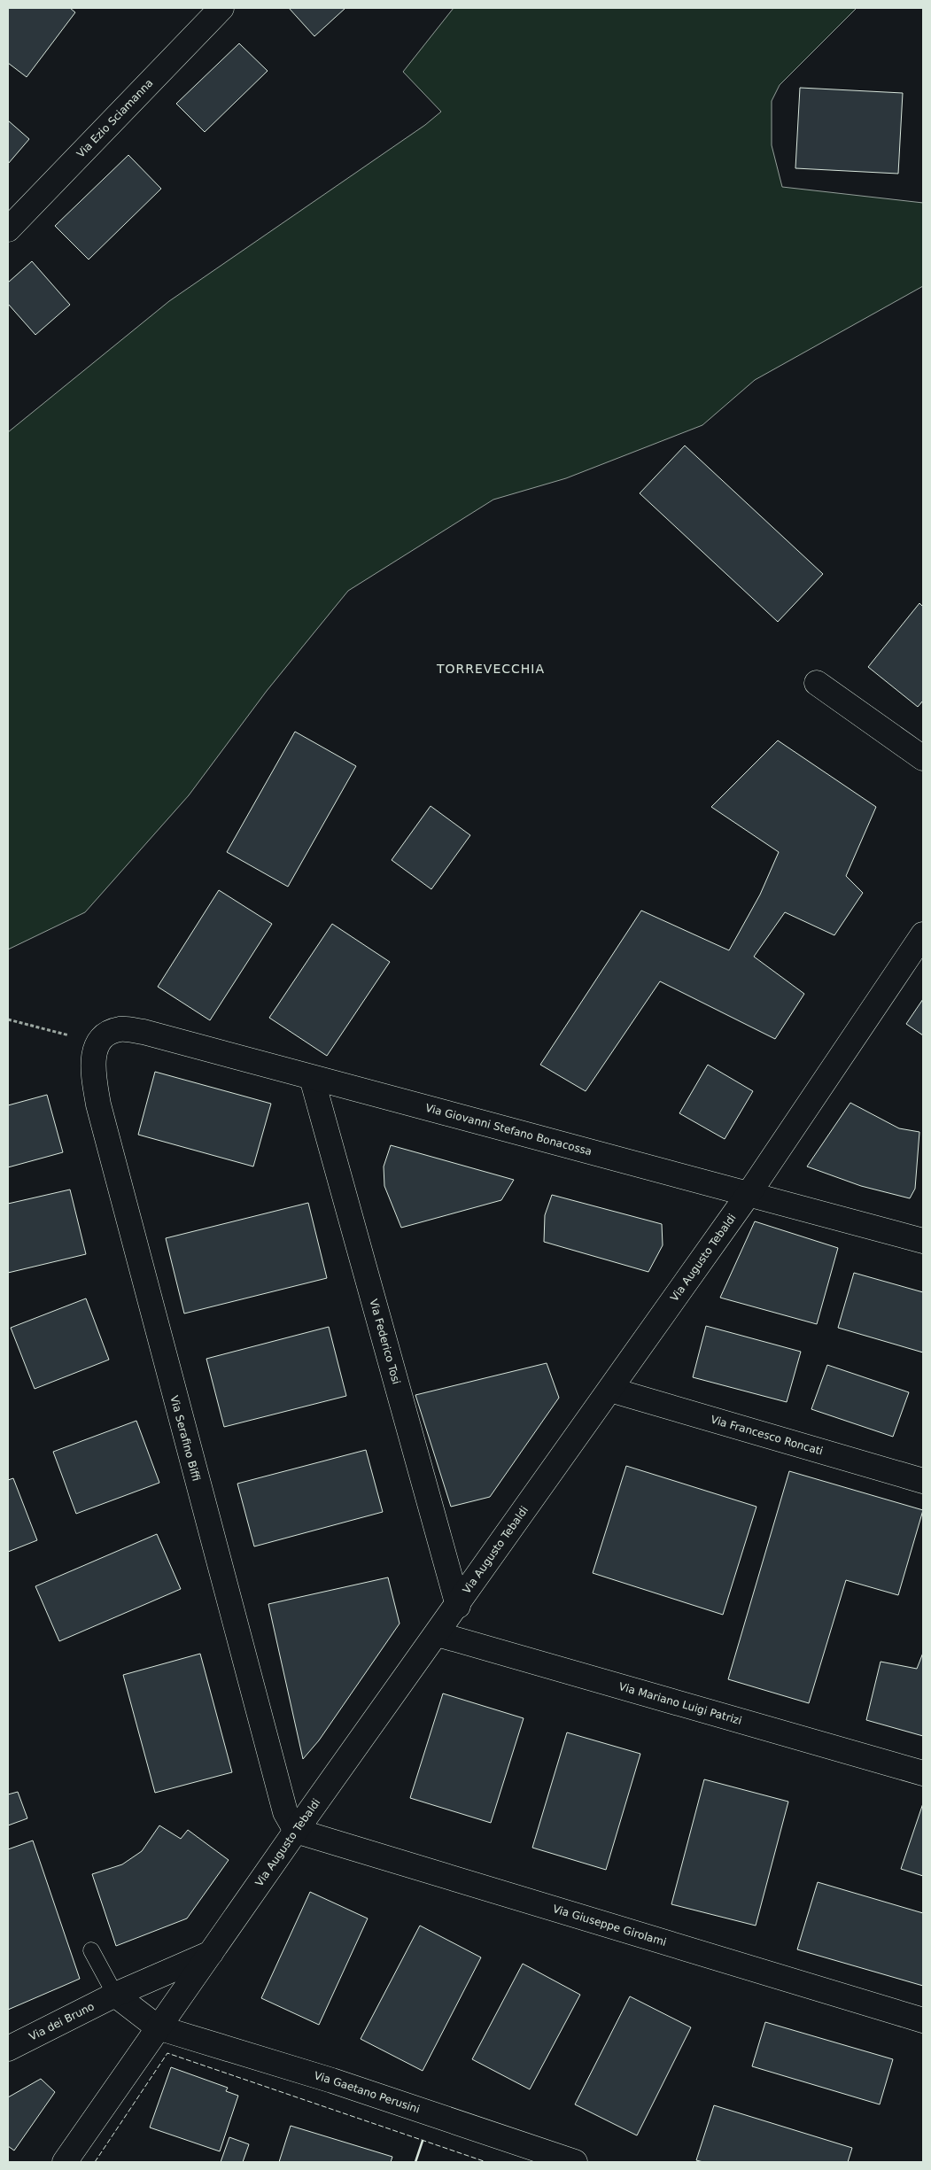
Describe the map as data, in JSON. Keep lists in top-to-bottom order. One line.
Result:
{"streets":{"street":["Via Ezio Sciamanna","Via Giovanni Stefano Bonacossa","Via Augusto Tebaldi","Via Federico Tosi","Via Francesco Roncati","Via Serafino Biffi","Via Mariano Luigi Patrizi","Via Giuseppe Girolami","Via dei Bruno","Via Gaetano Perusini"]},"crossings":[["Via Giovanni Stefano Bonacossa","Via Augusto Tebaldi"],["Via Giovanni Stefano Bonacossa","Via Federico Tosi"],["Via Giovanni Stefano Bonacossa","Via Serafino Biffi"],["Via Augusto Tebaldi","Via Federico Tosi"],["Via Augusto Tebaldi","Via Francesco Roncati"],["Via Augusto Tebaldi","Via Serafino Biffi"],["Via Augusto Tebaldi","Via Mariano Luigi Patrizi"],["Via Augusto Tebaldi","Via Giuseppe Girolami"],["Via Augusto Tebaldi","Via dei Bruno"],["Via Augusto Tebaldi","Via Gaetano Perusini"],["Via Serafino Biffi","Via Giuseppe Girolami"]],"districts":["TORREVECCHIA"]}
